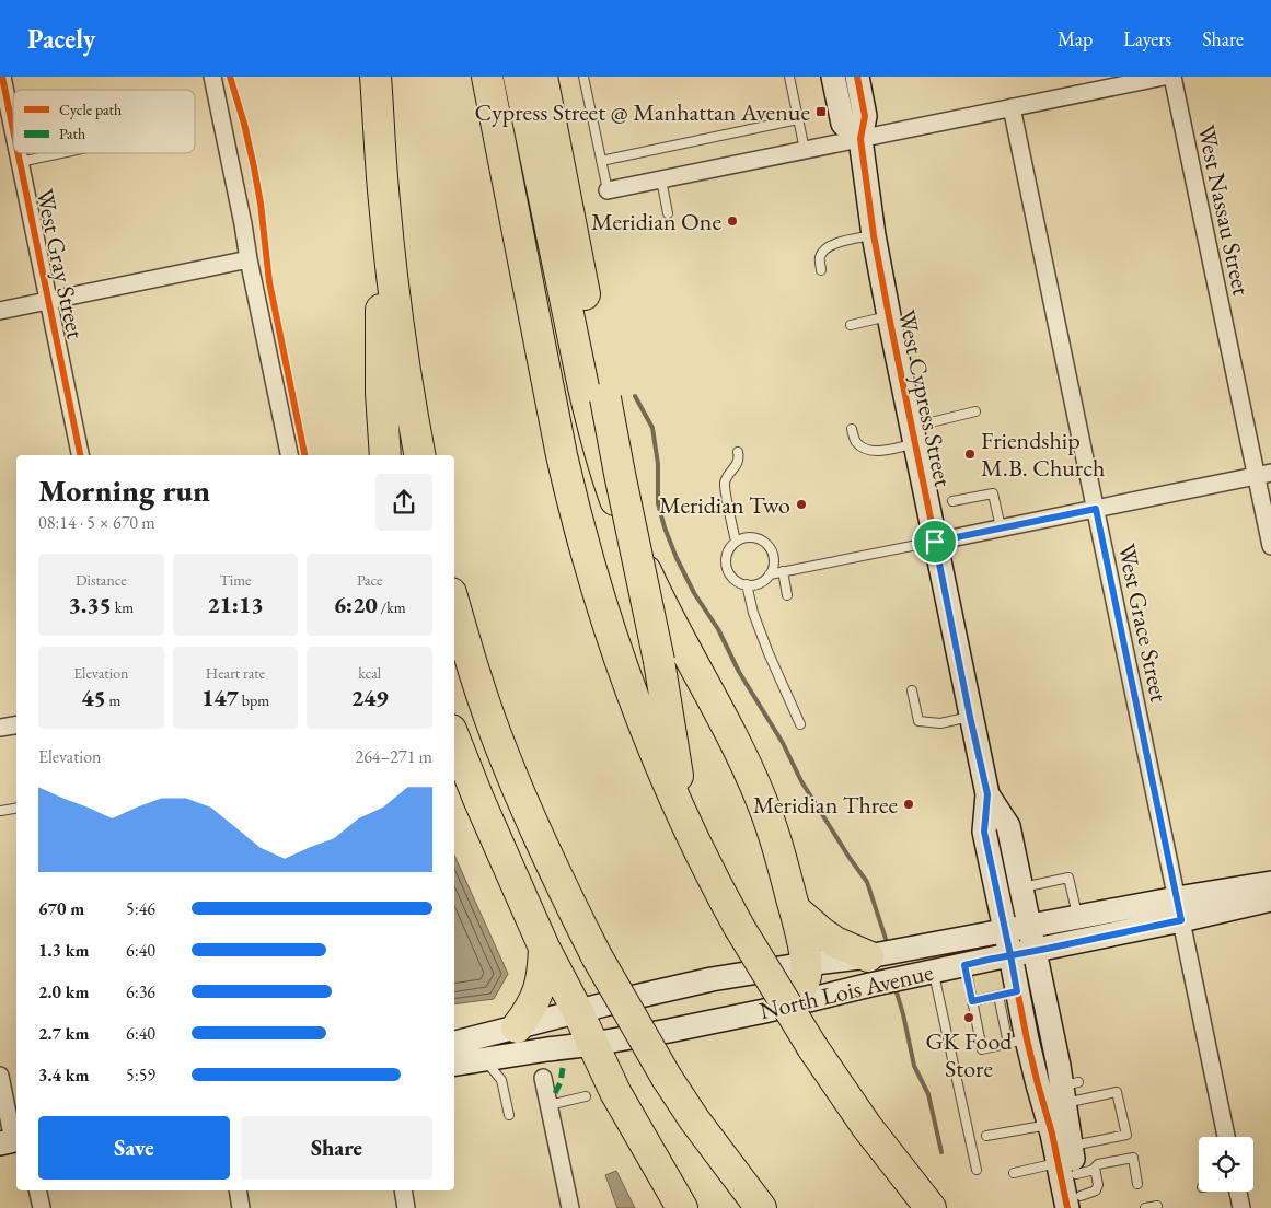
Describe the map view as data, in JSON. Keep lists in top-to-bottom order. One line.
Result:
{"streets":{"street":["West Nassau Street","West Gray Street","West Cypress Street","West Grace Street","North Lois Avenue"]},"crossings":[["West Cypress Street","North Lois Avenue"],["West Grace Street","North Lois Avenue"]],"places":{"transit":["Cypress Street @ Manhattan Avenue"],"other":["Meridian One","Friendship M.B. Church","Meridian Two","Meridian Three","GK Food Store"]},"legend":["Cycle path","Path"],"page":{"header":"Pacely","nav":["Map","Layers","Share"],"heading":["Morning run","08:14 · 5 × 670 m"],"stats":[["Distance","3.35 km"],["Time","21:13"],["Pace","6:20 /km"],["Elevation","45 m"],["Heart rate","147 bpm"],["kcal","249"]],"chart":["Elevation","264–271 m"],"list":[{"name":"670 m","note":"5:46"},{"name":"1.3 km","note":"6:40"},{"name":"2.0 km","note":"6:36"},{"name":"2.7 km","note":"6:40"},{"name":"3.4 km","note":"5:59"}],"buttons":["Save","Share"]}}
